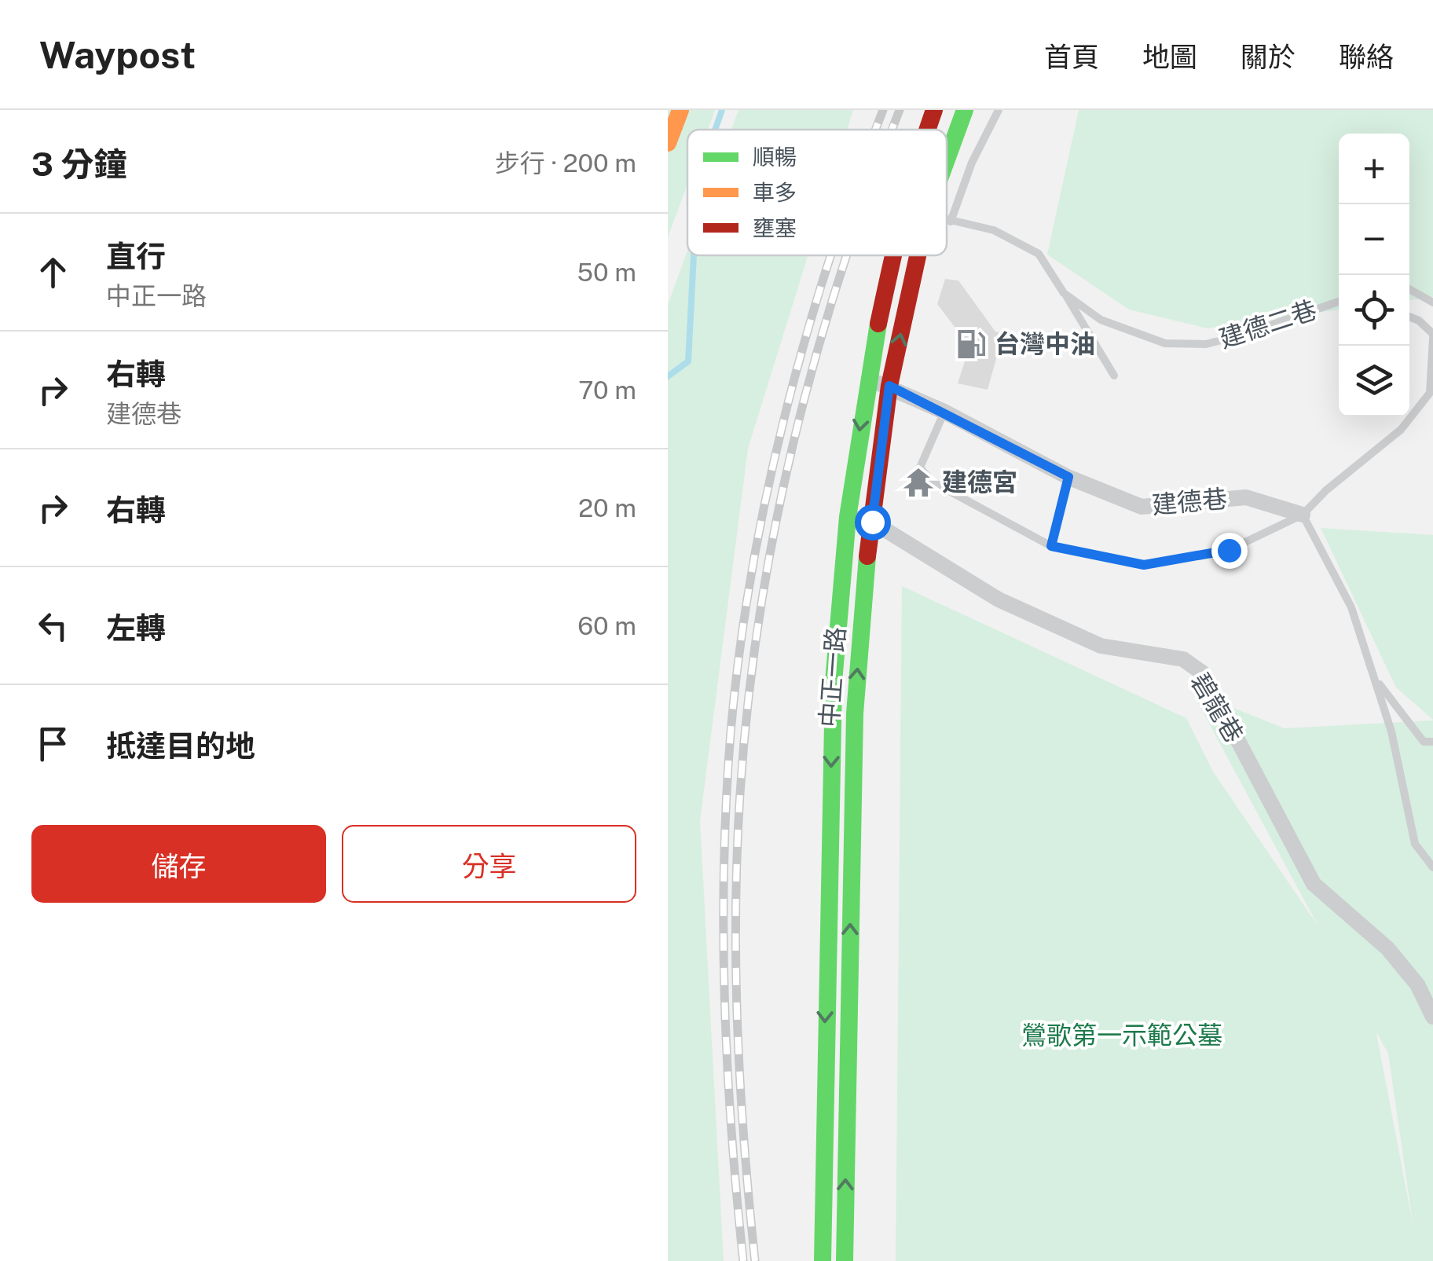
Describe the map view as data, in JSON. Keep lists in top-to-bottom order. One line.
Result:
{"streets":{"main road":["中正一路"],"street":["建德巷","碧龍巷"],"lane":["建德二巷"]},"crossings":[["建德巷","中正一路"],["中正一路","碧龍巷"]],"parks":["鶯歌第一示範公墓"],"places":{"fuel station":["台灣中油"],"temple":["建德宮"]},"legend":["順暢","車多","壅塞"],"page":{"header":"Waypost","nav":["首頁","地圖","關於","聯絡"],"heading":["3 分鐘","步行 · 200 m"],"map_buttons":["+","−"],"list":[["直行","中正一路","50 m"],["右轉","建德巷","70 m"],["右轉","20 m"],["左轉","60 m"],"抵達目的地"],"buttons":["儲存","分享"]}}
